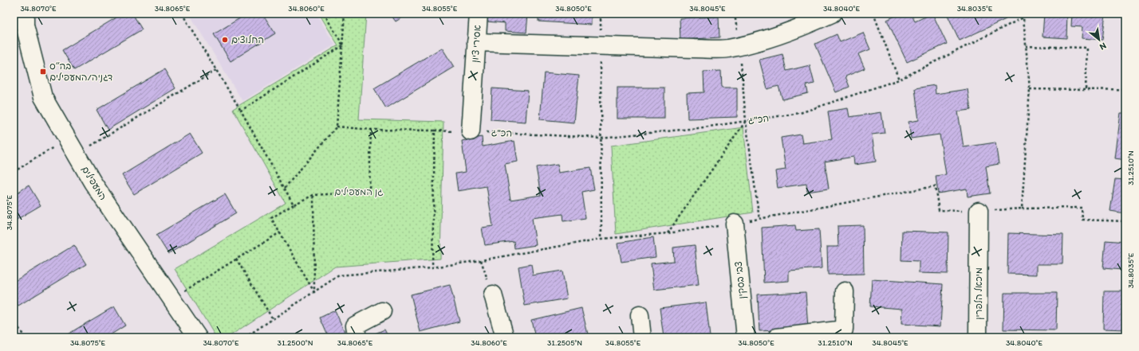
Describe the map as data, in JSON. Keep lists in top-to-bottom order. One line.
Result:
{"streets":{"street":["אסירי ציון","המעפילים","צבי בסקין","מיכאל הלפרין"],"path":["הכ\"ג"]},"crossings":[["אסירי ציון","הכ\"ג"]],"parks":["גן המעפילים"],"places":{"other":["החלוצים"],"transit":["בה״ס דגניה/המעפילים"]},"north":"bottom right","coordinates":["34.8070°E","34.8065°E","34.8060°E","34.8055°E","34.8050°E","34.8045°E","34.8040°E","34.8035°E","31.2510°N","34.8075°E","31.2500°N","31.2505°N"]}
